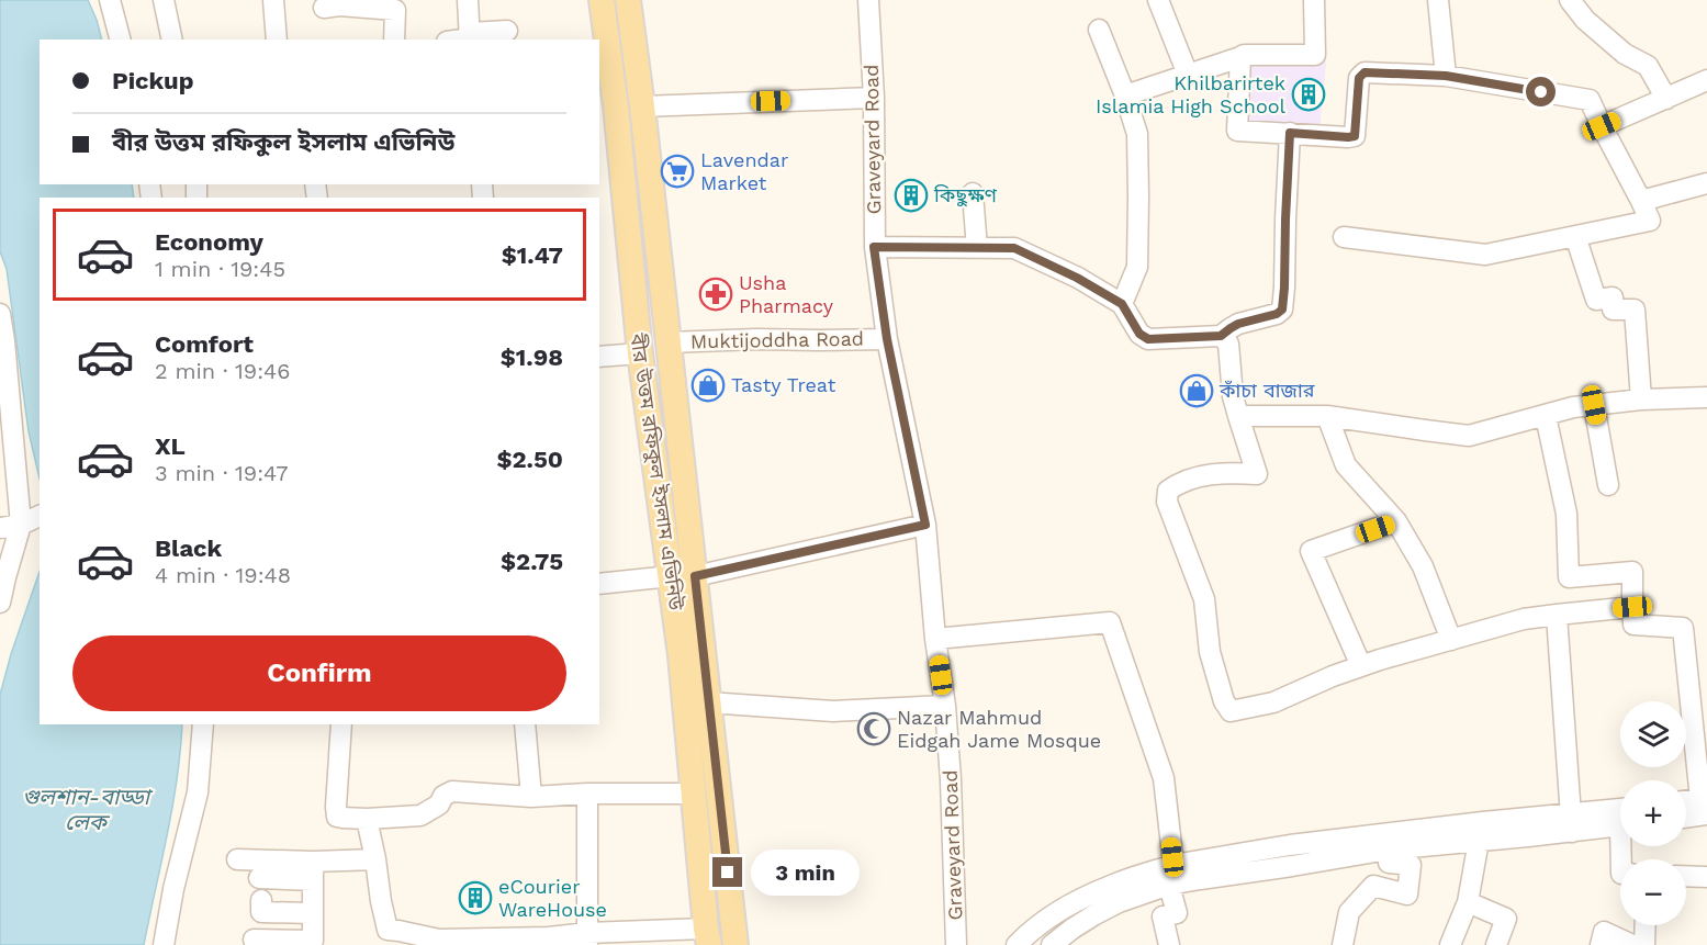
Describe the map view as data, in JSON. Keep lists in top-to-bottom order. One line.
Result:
{"streets":{"main road":["বীর উত্তম রফিকুল ইসলাম এভিনিউ"],"street":["Graveyard Road","Muktijoddha Road"]},"crossings":[["Graveyard Road","Muktijoddha Road"],["Muktijoddha Road","বীর উত্তম রফিকুল ইসলাম এভিনিউ"]],"water":["গুলশান-বাড্ডা লেক"],"places":{"building":["Khilbarirtek Islamia High School","কিছুক্ষণ","eCourier WareHouse"],"supermarket":["Lavendar Market"],"pharmacy":["Usha Pharmacy"],"shop":["Tasty Treat","কাঁচা বাজার"],"mosque":["Nazar Mahmud Eidgah Jame Mosque"]},"page":{"banner":["Pickup","বীর উত্তম রফিকুল ইসলাম এভিনিউ"],"list":[{"name":"Economy","note":"1 min · 19:45","value":"$1.47"},{"name":"Comfort","note":"2 min · 19:46","value":"$1.98"},{"name":"XL","note":"3 min · 19:47","value":"$2.50"},{"name":"Black","note":"4 min · 19:48","value":"$2.75"}],"buttons":"Confirm","map_buttons":["+","−"],"bubble":"3 min"}}
